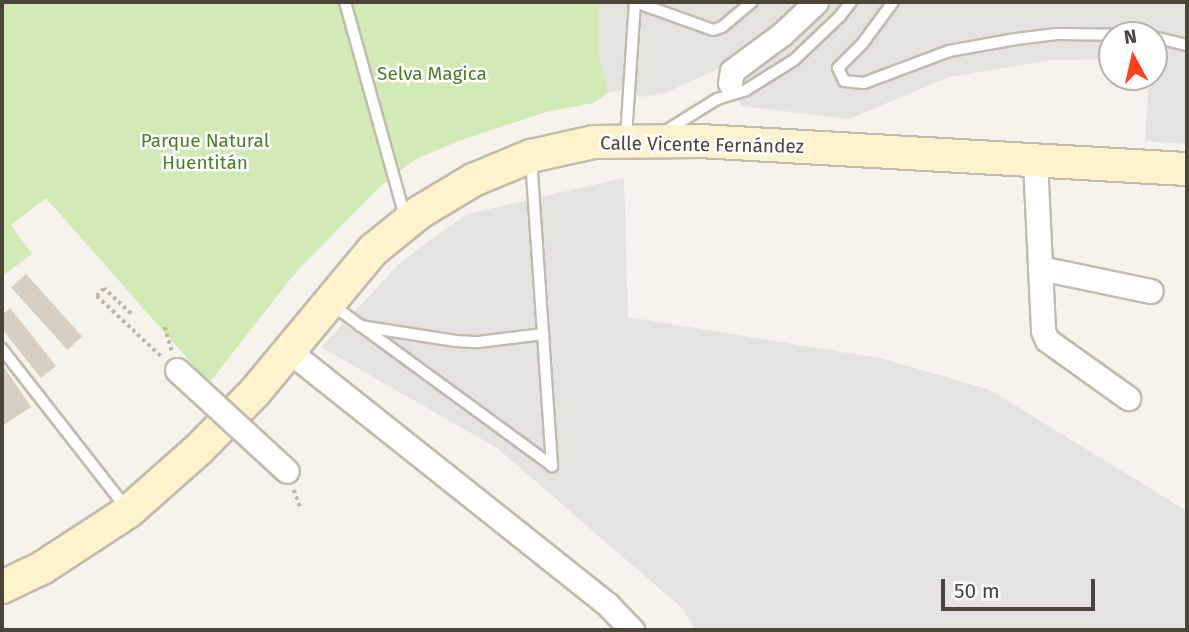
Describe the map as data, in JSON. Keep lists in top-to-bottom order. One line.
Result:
{"streets":{"street":["Calle Vicente Fernández"]},"parks":["Selva Magica","Parque Natural Huentitán"],"scale_bar":"50 m","north":"top"}
